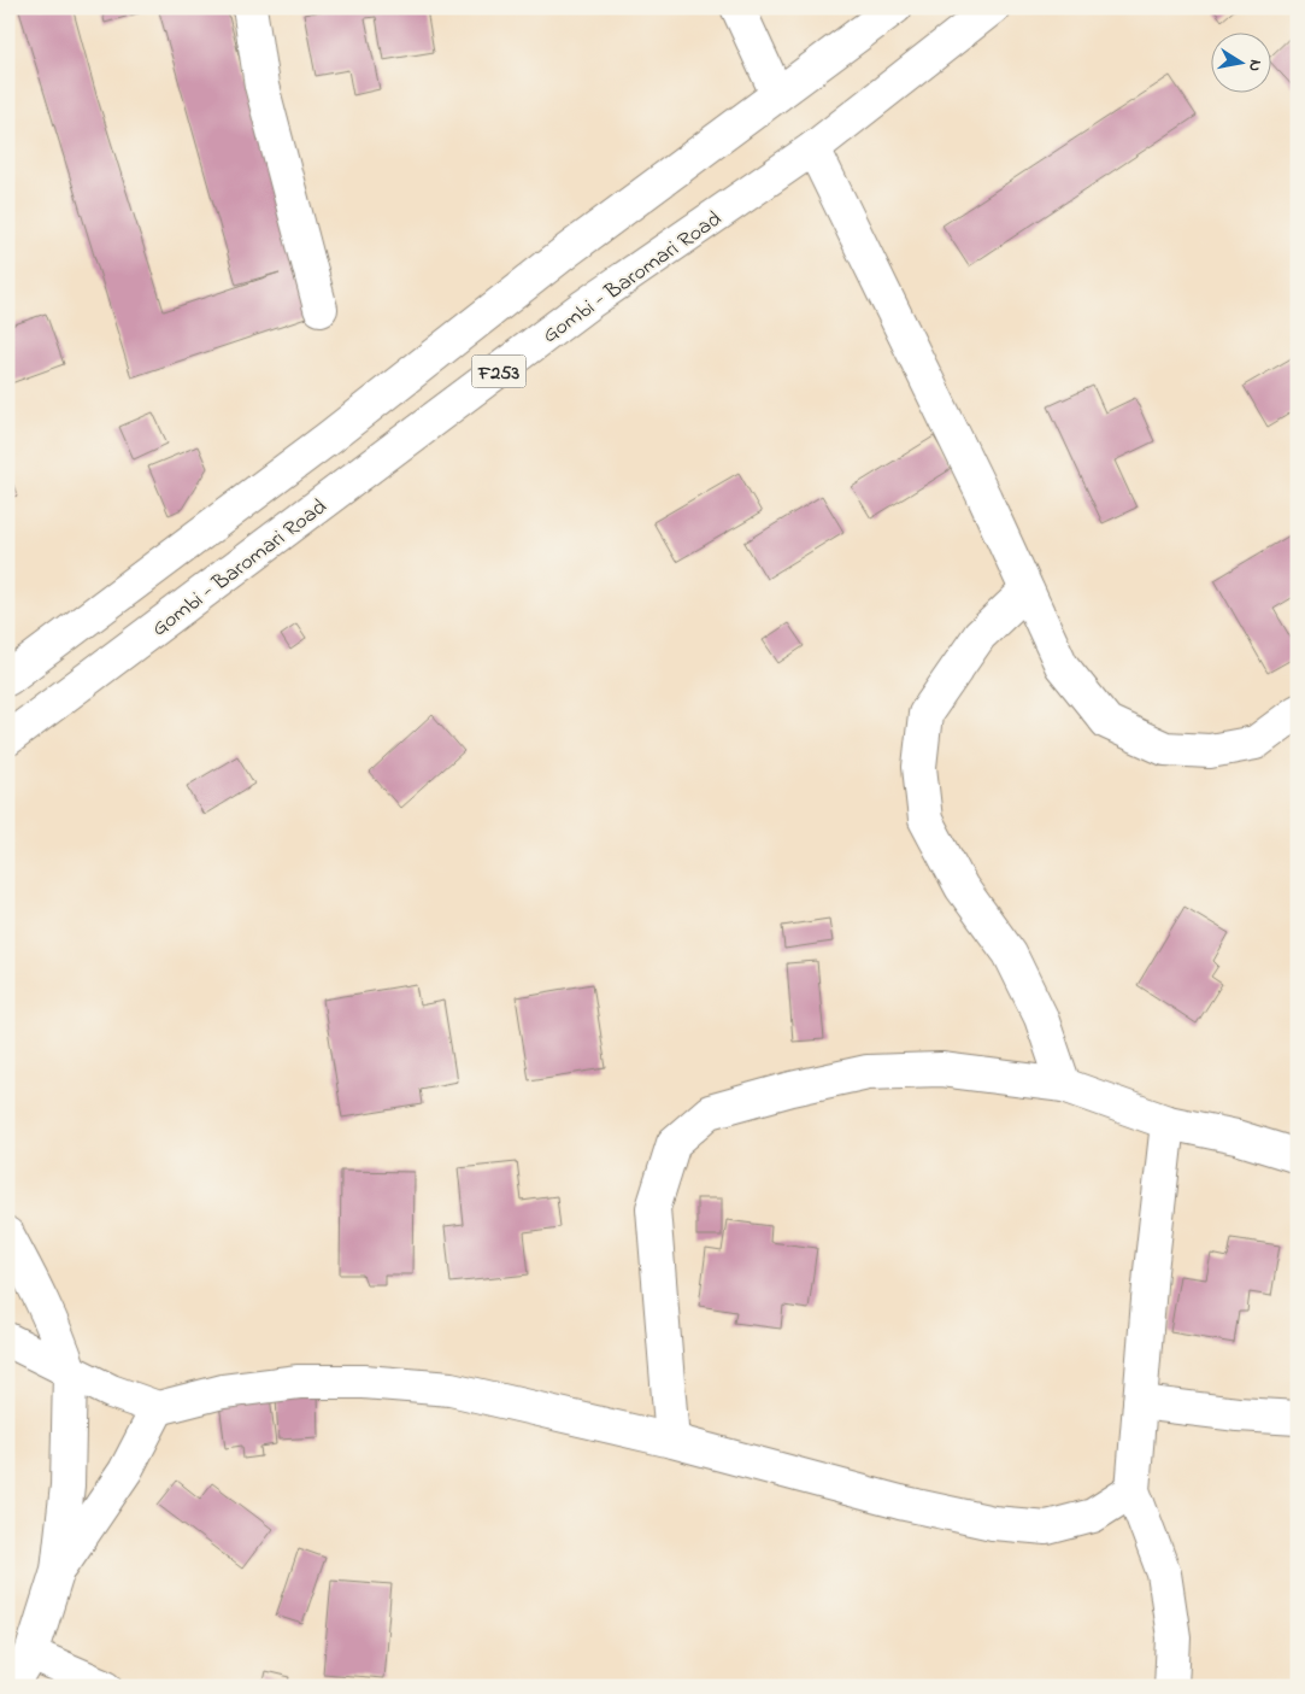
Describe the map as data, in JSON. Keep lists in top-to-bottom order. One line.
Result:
{"streets":{"street":["Gombi - Baromari Road","F253"]},"north":"right"}
